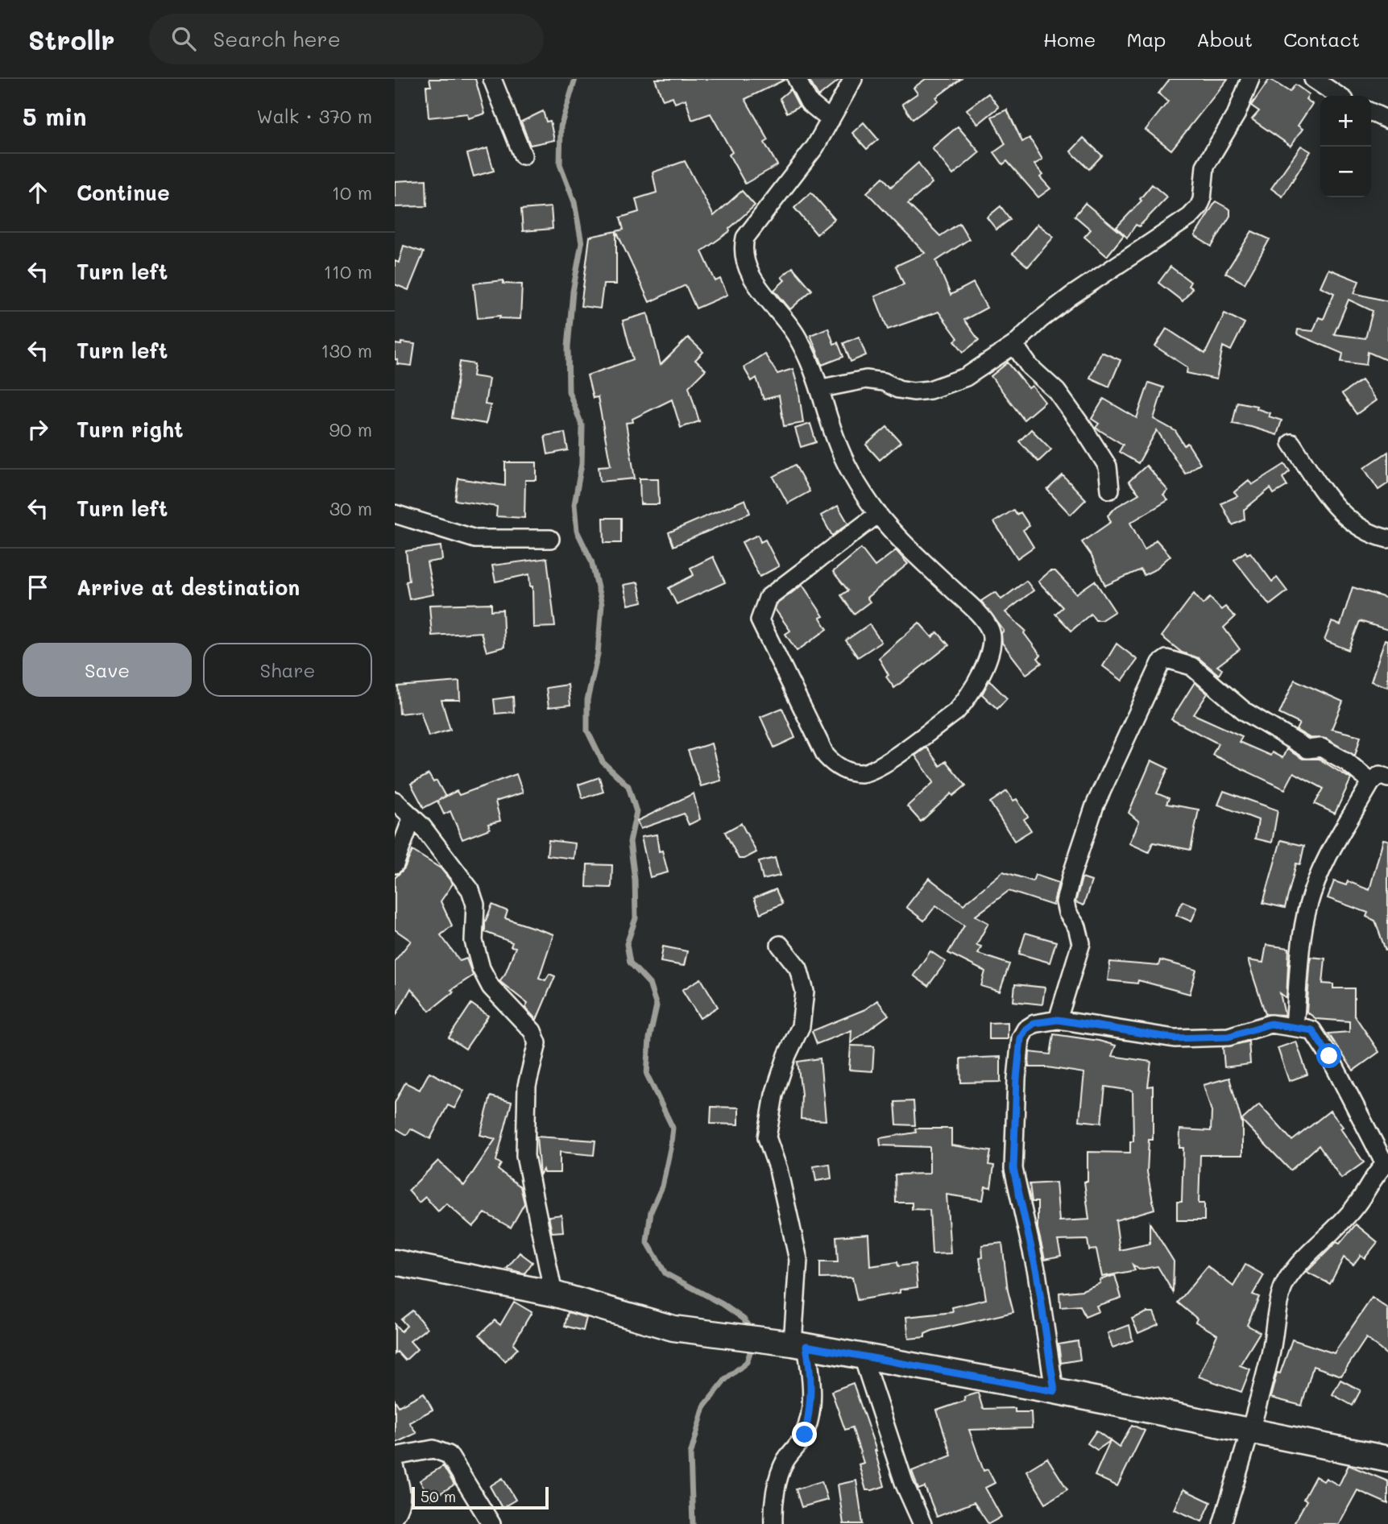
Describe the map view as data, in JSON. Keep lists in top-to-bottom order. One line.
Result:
{"scale_bar":"50 m","page":{"header":"Strollr","search":"Search here","nav":["Home","Map","About","Contact"],"heading":["5 min","Walk · 370 m"],"map_buttons":["+","−"],"list":[["Continue","10 m"],["Turn left","110 m"],["Turn left","130 m"],["Turn right","90 m"],["Turn left","30 m"],"Arrive at destination"],"buttons":["Save","Share"],"scale":"50 m"}}
